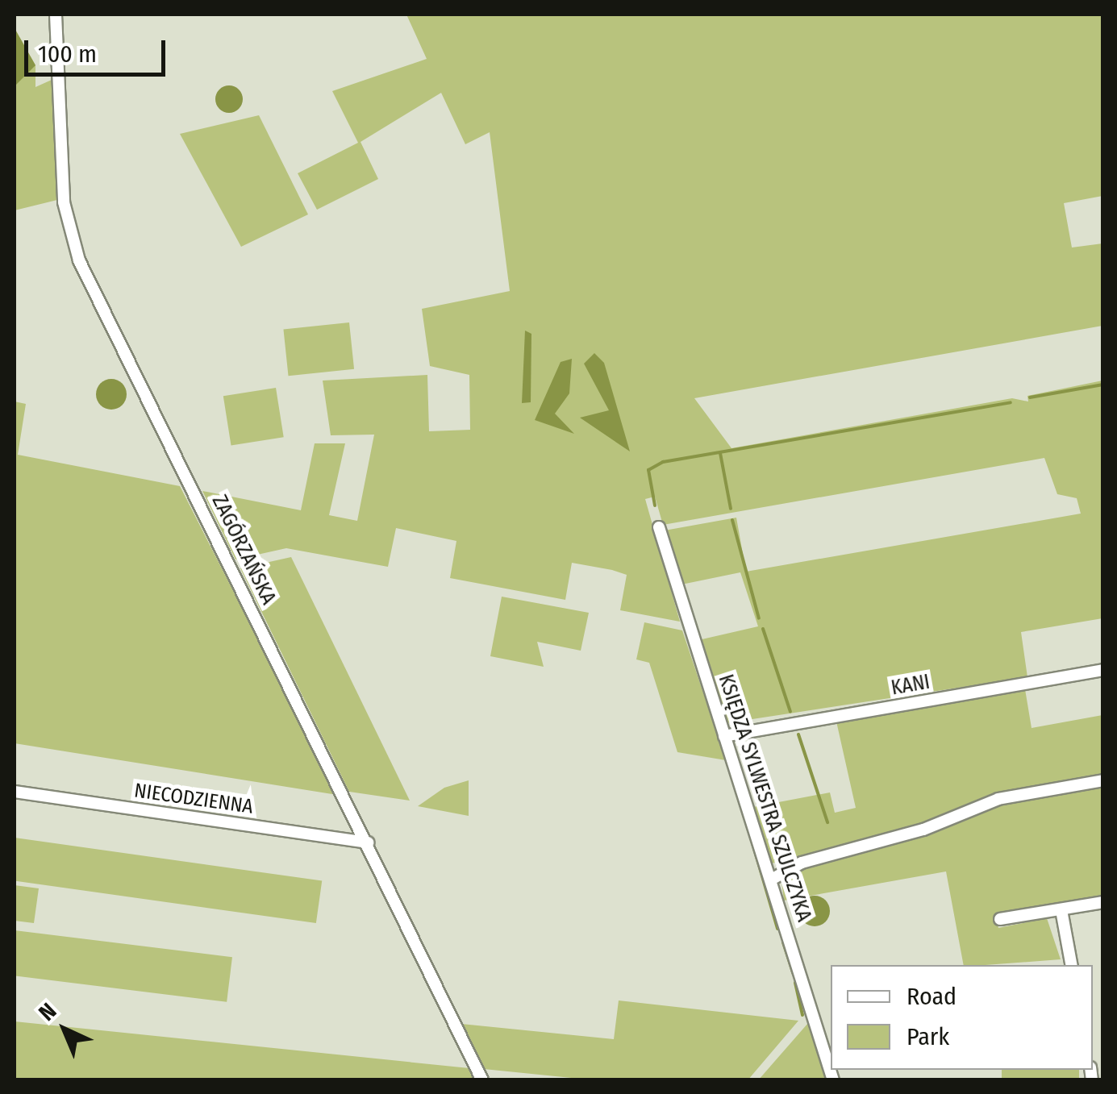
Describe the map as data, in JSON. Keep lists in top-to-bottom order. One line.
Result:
{"streets":{"street":["ZAGÓRZAŃSKA","KANI","KSIĘDZA SYLWESTRA SZULCZYKA","NIECODZIENNA"]},"crossings":[["ZAGÓRZAŃSKA","NIECODZIENNA"],["KANI","KSIĘDZA SYLWESTRA SZULCZYKA"]],"legend":["Road","Park"],"scale_bar":"100 m","north":"top left"}
